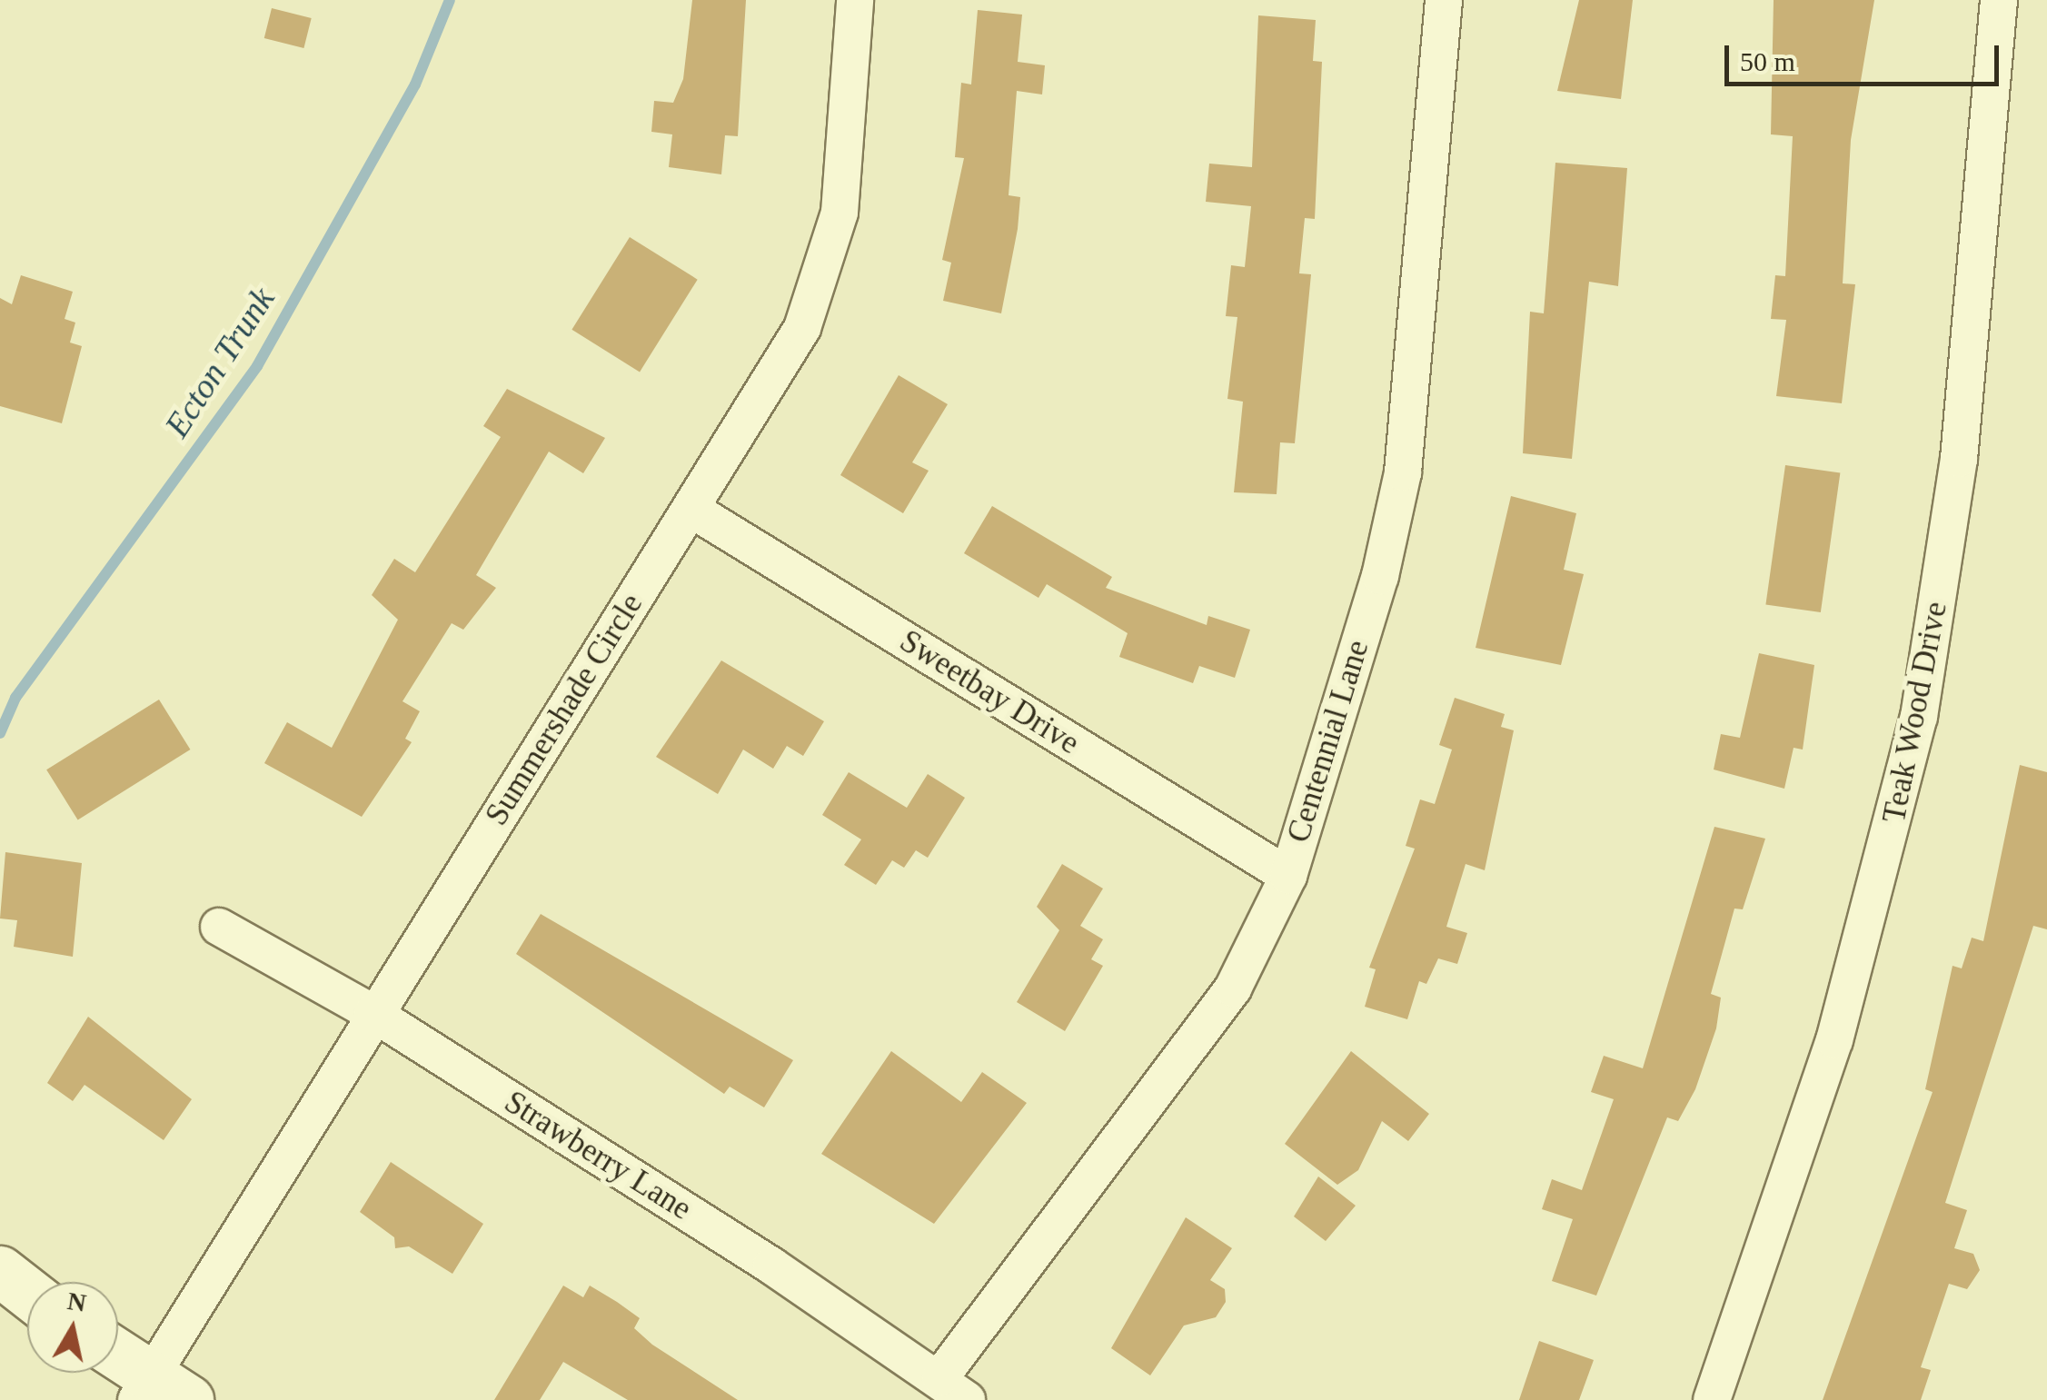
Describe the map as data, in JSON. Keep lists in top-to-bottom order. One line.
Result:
{"streets":{"street":["Sweetbay Drive","Summershade Circle","Teak Wood Drive","Centennial Lane","Strawberry Lane"]},"crossings":[["Sweetbay Drive","Summershade Circle"],["Sweetbay Drive","Centennial Lane"],["Summershade Circle","Strawberry Lane"],["Centennial Lane","Strawberry Lane"]],"water":["Ecton Trunk"],"scale_bar":"50 m","north":"top"}
